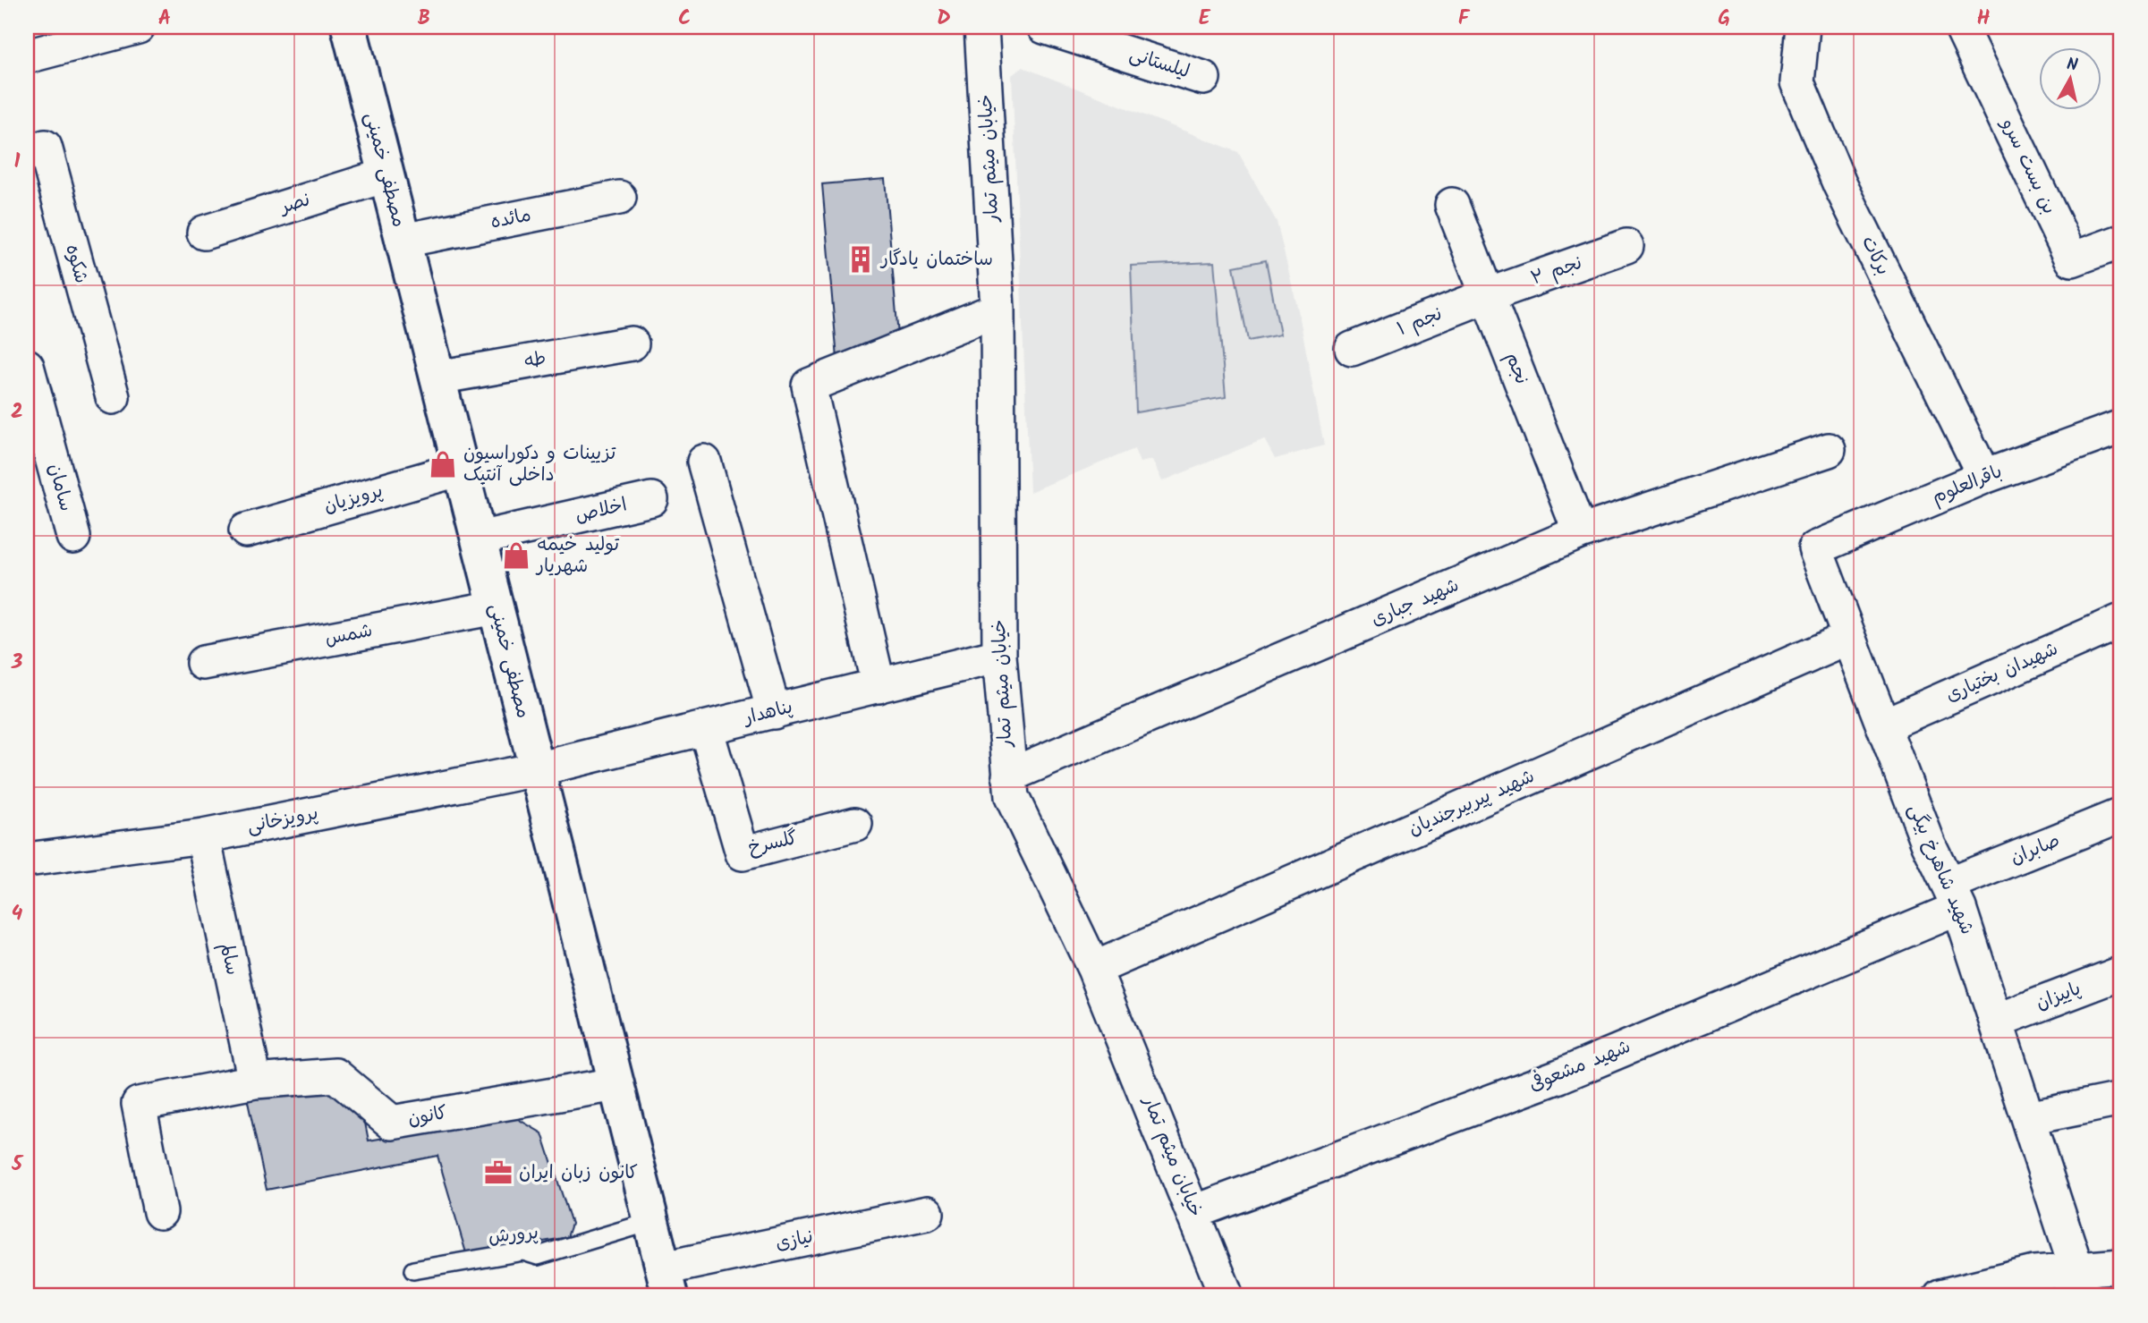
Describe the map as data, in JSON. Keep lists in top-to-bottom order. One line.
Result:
{"streets":{"main road":["مصطفی خمینی"],"street":["لیلستانی","خیابان میثم تمار","بن بست سرو","نصر","مائده","برکات","شکوه","نجم ۲","نجم ۱","طه","نجم","باقرالعلوم","سامان","پرویزیان","اخلاص","شهید جباری","شمس","شهیدان بختیاری","پناهدار","شهید پیربیرجندیان","پرویزخانی","گلسرخ","صابران","شهید شاهرخ بیگی","سالم","پاییزان","شهید مشعوفی","کانون","نیازی"],"lane":["پرورش"]},"crossings":[["خیابان میثم تمار","شهید جباری"],["خیابان میثم تمار","پناهدار"],["خیابان میثم تمار","شهید پیربیرجندیان"],["خیابان میثم تمار","شهید مشعوفی"],["مصطفی خمینی","نصر"],["مصطفی خمینی","مائده"],["مصطفی خمینی","طه"],["مصطفی خمینی","پرویزیان"],["مصطفی خمینی","اخلاص"],["مصطفی خمینی","شمس"],["مصطفی خمینی","پناهدار"],["مصطفی خمینی","پرویزخانی"],["مصطفی خمینی","کانون"],["مصطفی خمینی","پرورش"],["مصطفی خمینی","نیازی"],["برکات","باقرالعلوم"],["نجم ۲","نجم ۱"],["نجم ۲","نجم"],["نجم ۱","نجم"],["نجم","شهید جباری"],["باقرالعلوم","شهید شاهرخ بیگی"],["شهیدان بختیاری","شهید شاهرخ بیگی"],["پناهدار","پرویزخانی"],["پناهدار","گلسرخ"],["شهید پیربیرجندیان","شهید شاهرخ بیگی"],["پرویزخانی","سالم"],["صابران","شهید شاهرخ بیگی"],["صابران","شهید مشعوفی"],["شهید شاهرخ بیگی","پاییزان"],["شهید شاهرخ بیگی","شهید مشعوفی"],["سالم","کانون"]],"places":{"building":["ساختمان یادگار"],"shop":["تزیینات و دکوراسیون داخلی آنتیک","تولید خیمه شهریار"],"office":["کانون زبان ایران"]},"north":"top","grid":{"columns":["A","B","C","D","E","F","G","H"],"rows":["1","2","3","4","5"]}}
